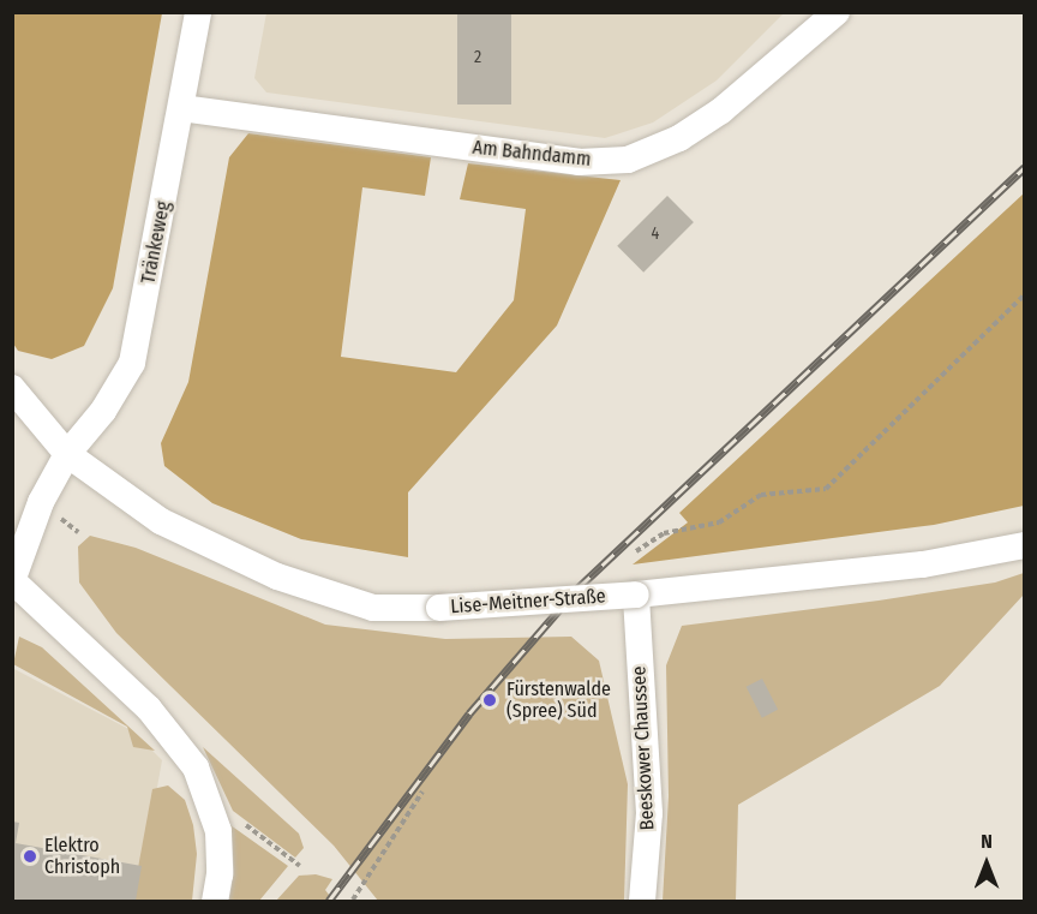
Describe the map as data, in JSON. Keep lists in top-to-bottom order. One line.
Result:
{"streets":{"street":["Am Bahndamm","Tränkeweg","Lise-Meitner-Straße","Beeskower Chaussee"]},"crossings":[["Am Bahndamm","Tränkeweg"],["Tränkeweg","Lise-Meitner-Straße"],["Lise-Meitner-Straße","Beeskower Chaussee"]],"places":["Fürstenwalde (Spree) Süd","Elektro Christoph"],"house_numbers":["2","4"],"north":"top"}
